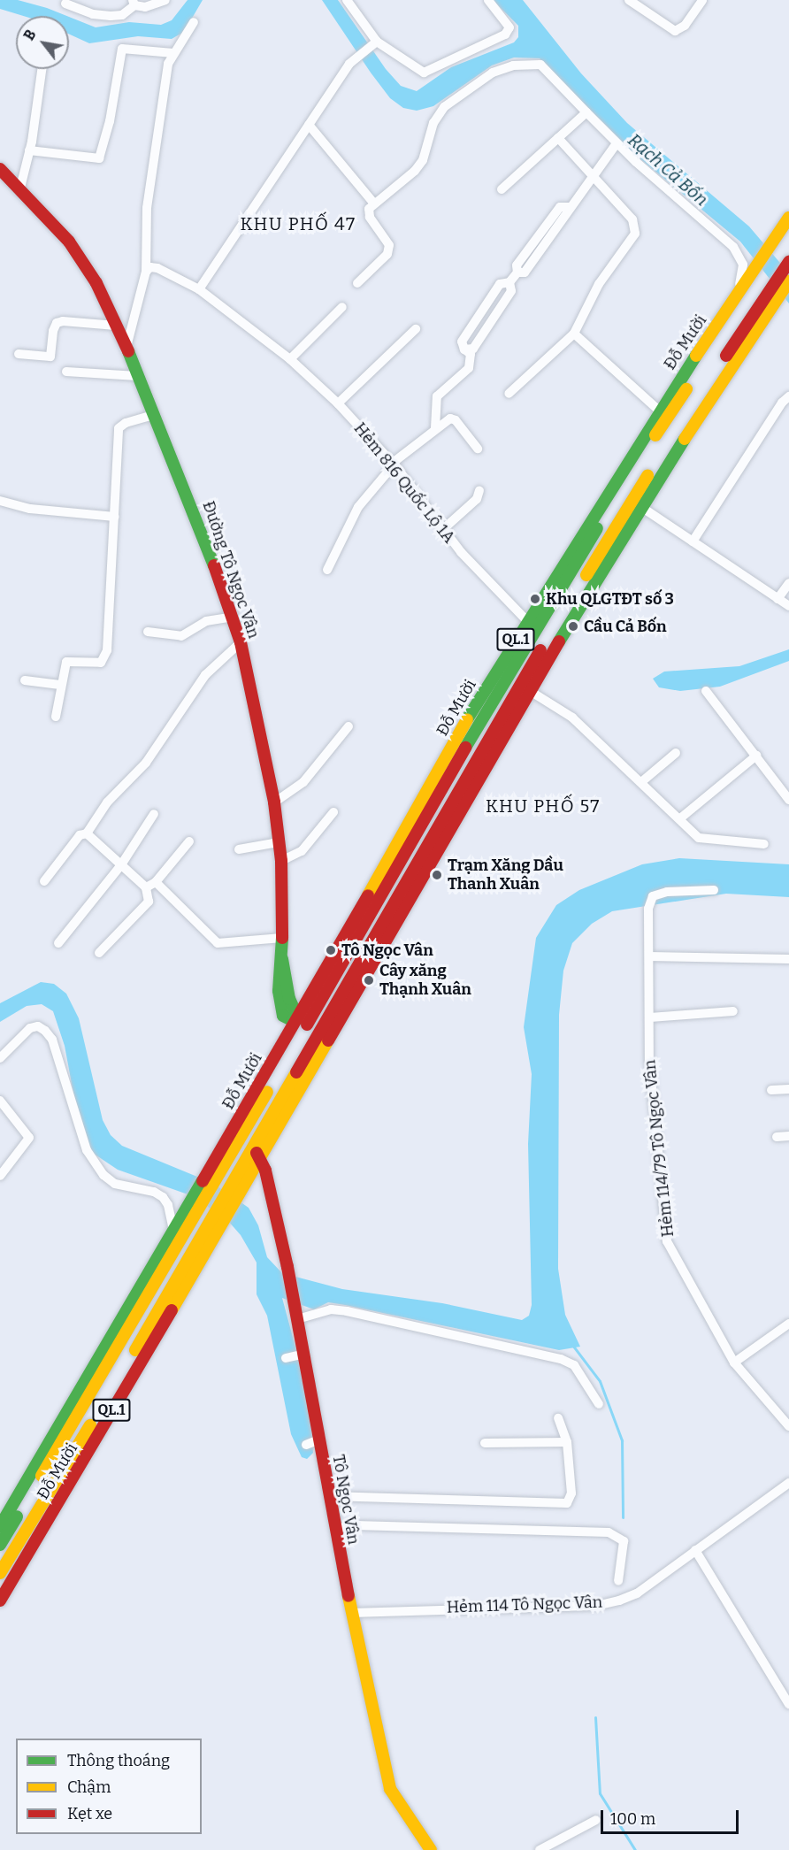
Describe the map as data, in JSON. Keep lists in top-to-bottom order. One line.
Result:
{"streets":{"main road":["Đỗ Mười","Đường Tô Ngọc Vân","QL.1","Tô Ngọc Vân"],"street":["Hẻm 816 Quốc Lộ 1A","Hẻm 114/79 Tô Ngọc Vân","Hẻm 114 Tô Ngọc Vân"]},"crossings":[["Đỗ Mười","Hẻm 816 Quốc Lộ 1A"],["Đỗ Mười","Đường Tô Ngọc Vân"],["Đỗ Mười","QL.1"],["Đỗ Mười","Tô Ngọc Vân"],["QL.1","Tô Ngọc Vân"],["Tô Ngọc Vân","Hẻm 114 Tô Ngọc Vân"]],"districts":["KHU PHỐ 47","KHU PHỐ 57"],"water":["Rạch Cả Bốn"],"places":["Khu QLGTĐT số 3","Cầu Cả Bốn","Trạm Xăng Dầu Thanh Xuân","Tô Ngọc Vân","Cây xăng Thạnh Xuân"],"legend":["Thông thoáng","Chậm","Kẹt xe"],"scale_bar":"100 m","north":"top left"}
